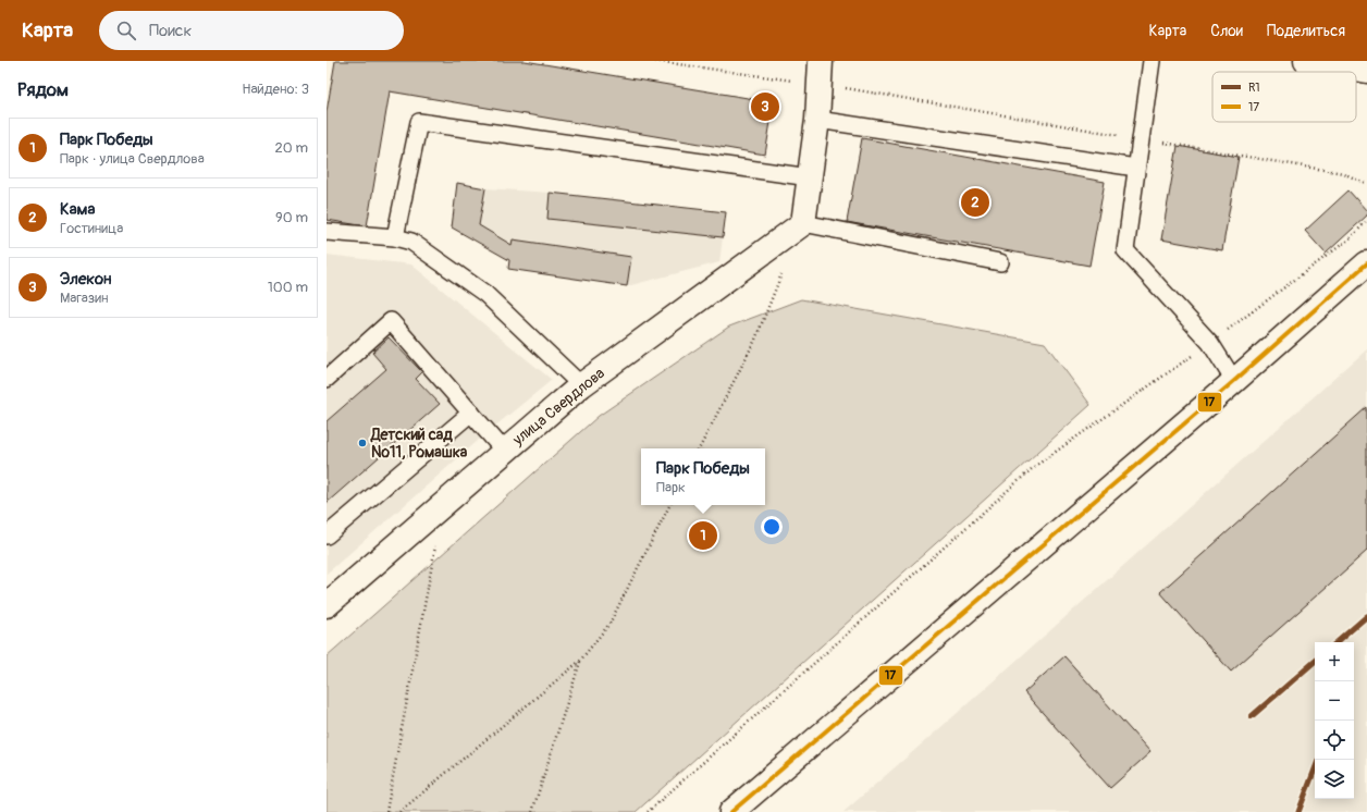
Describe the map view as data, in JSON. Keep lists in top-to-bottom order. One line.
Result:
{"streets":{"main road":["улица Свердлова"]},"places":["Детский сад №11, Ромашка"],"lines":["transit line 17","transit line R1"],"legend":["R1","17"],"page":{"header":"Карта","search":"Поиск","nav":["Карта","Слои","Поделиться"],"heading":["Рядом","Найдено: 3"],"pins":["3","2","1"],"list":[{"mark":"1","name":"Парк Победы","note":"Парк · улица Свердлова","value":"20 m"},{"mark":"2","name":"Кама","note":"Гостиница","value":"90 m"},{"mark":"3","name":"Элекон","note":"Магазин","value":"100 m"}],"popup":["Парк Победы","Парк"],"map_buttons":["+","−"]}}
